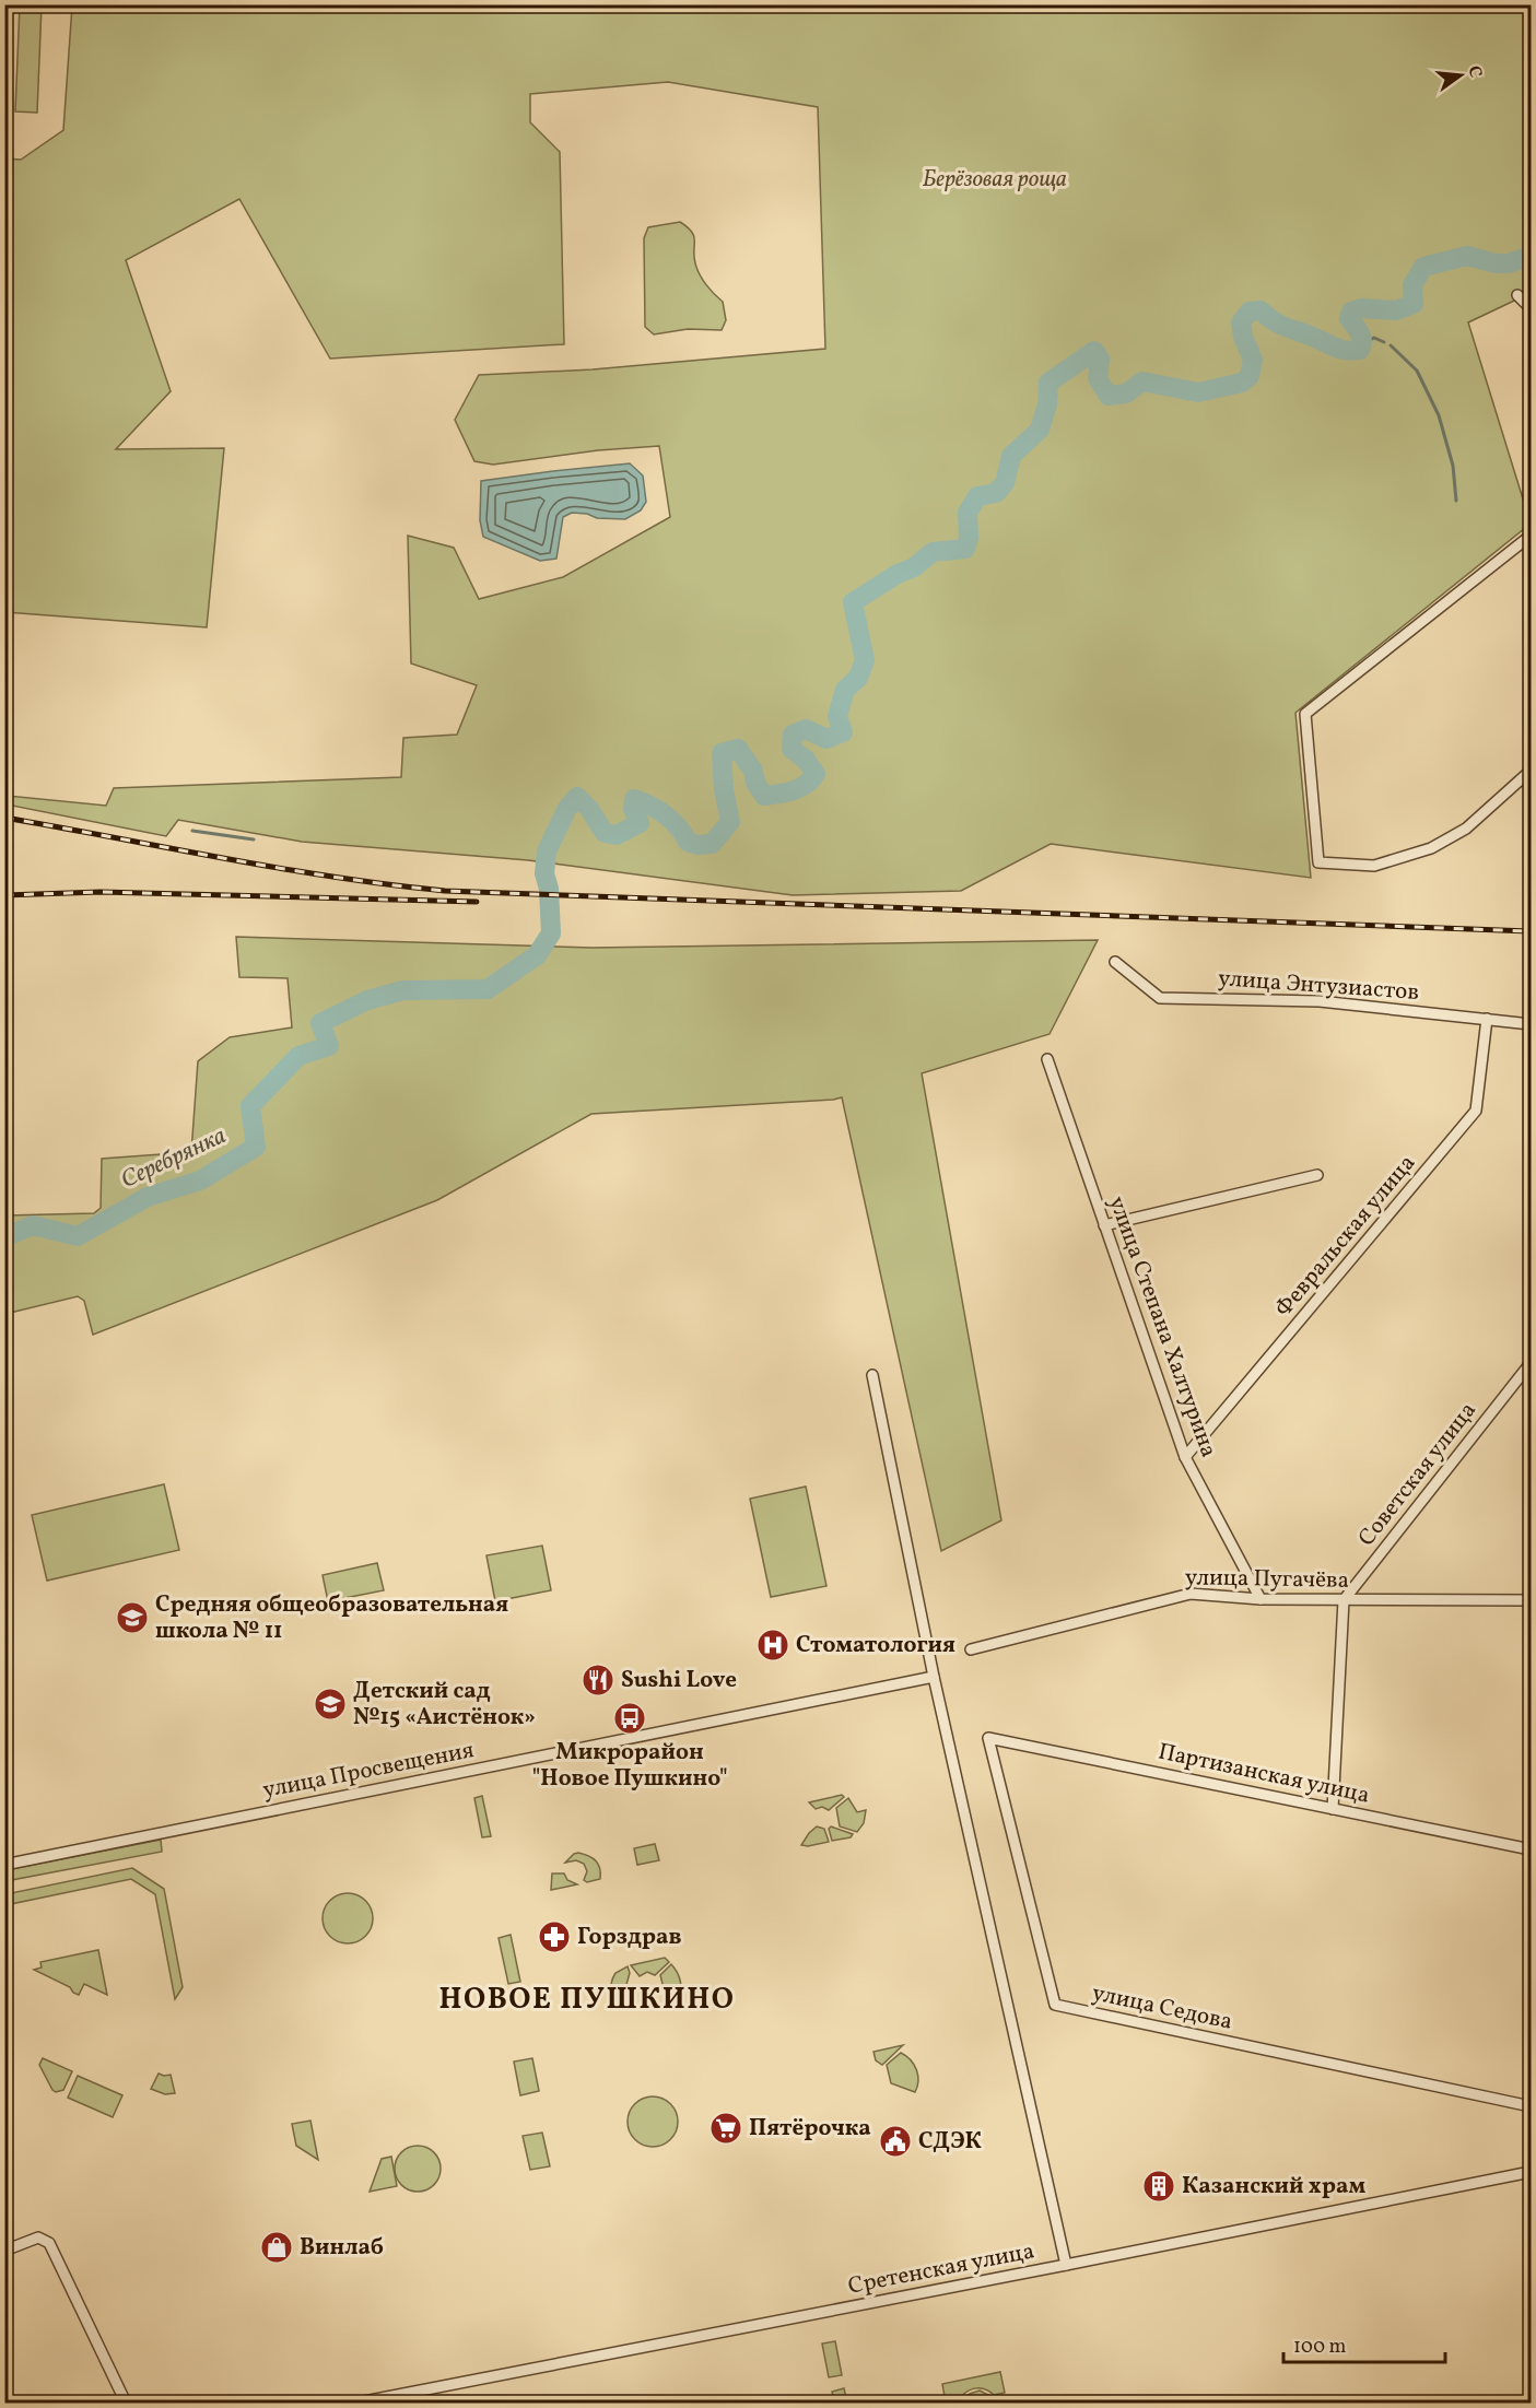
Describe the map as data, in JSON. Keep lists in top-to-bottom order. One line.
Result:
{"streets":{"street":["улица Энтузиастов","Февральская улица","улица Степана Халтурина","Советская улица","улица Пугачёва","улица Просвещения","Партизанская улица","улица Седова","Сретенская улица"]},"crossings":[["улица Энтузиастов","Февральская улица"],["Февральская улица","улица Степана Халтурина"],["улица Степана Халтурина","улица Пугачёва"],["Советская улица","улица Пугачёва"],["Партизанская улица","улица Седова"]],"districts":["НОВОЕ ПУШКИНО"],"water":["Серебрянка"],"parks":["Берёзовая роща"],"places":{"school or university":["Средняя общеобразовательная школа № 11","Детский сад №15 «Аистёнок»"],"hospital":["Стоматология"],"restaurant":["Sushi Love"],"bus stop":["Микрорайон \"Новое Пушкино\""],"pharmacy":["Горздрав"],"supermarket":["Пятёрочка"],"public building":["СДЭК"],"building":["Казанский храм"],"shop":["Винлаб"]},"scale_bar":"100 m","north":"right"}
